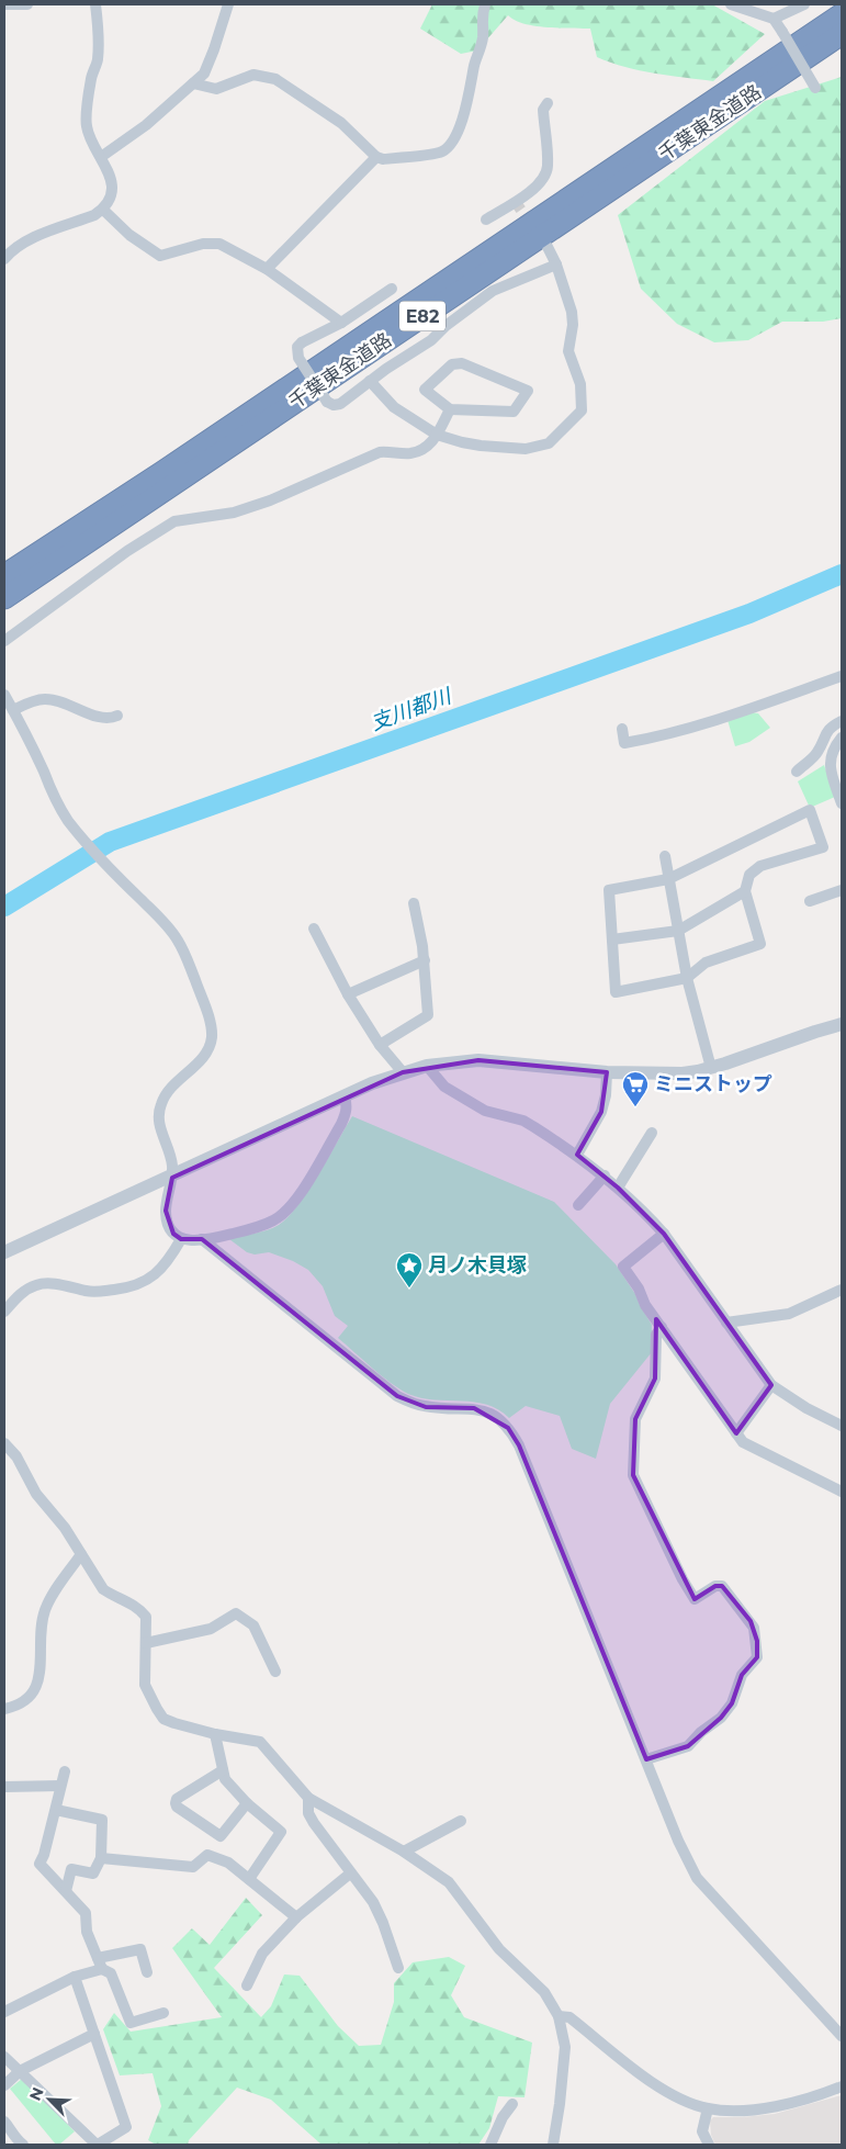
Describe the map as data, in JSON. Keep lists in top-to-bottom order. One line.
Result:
{"streets":{"highway":["千葉東金道路","E82"]},"water":["支川都川"],"places":{"supermarket":["ミニストップ"],"place":["月ノ木貝塚"]},"north":"top left"}
